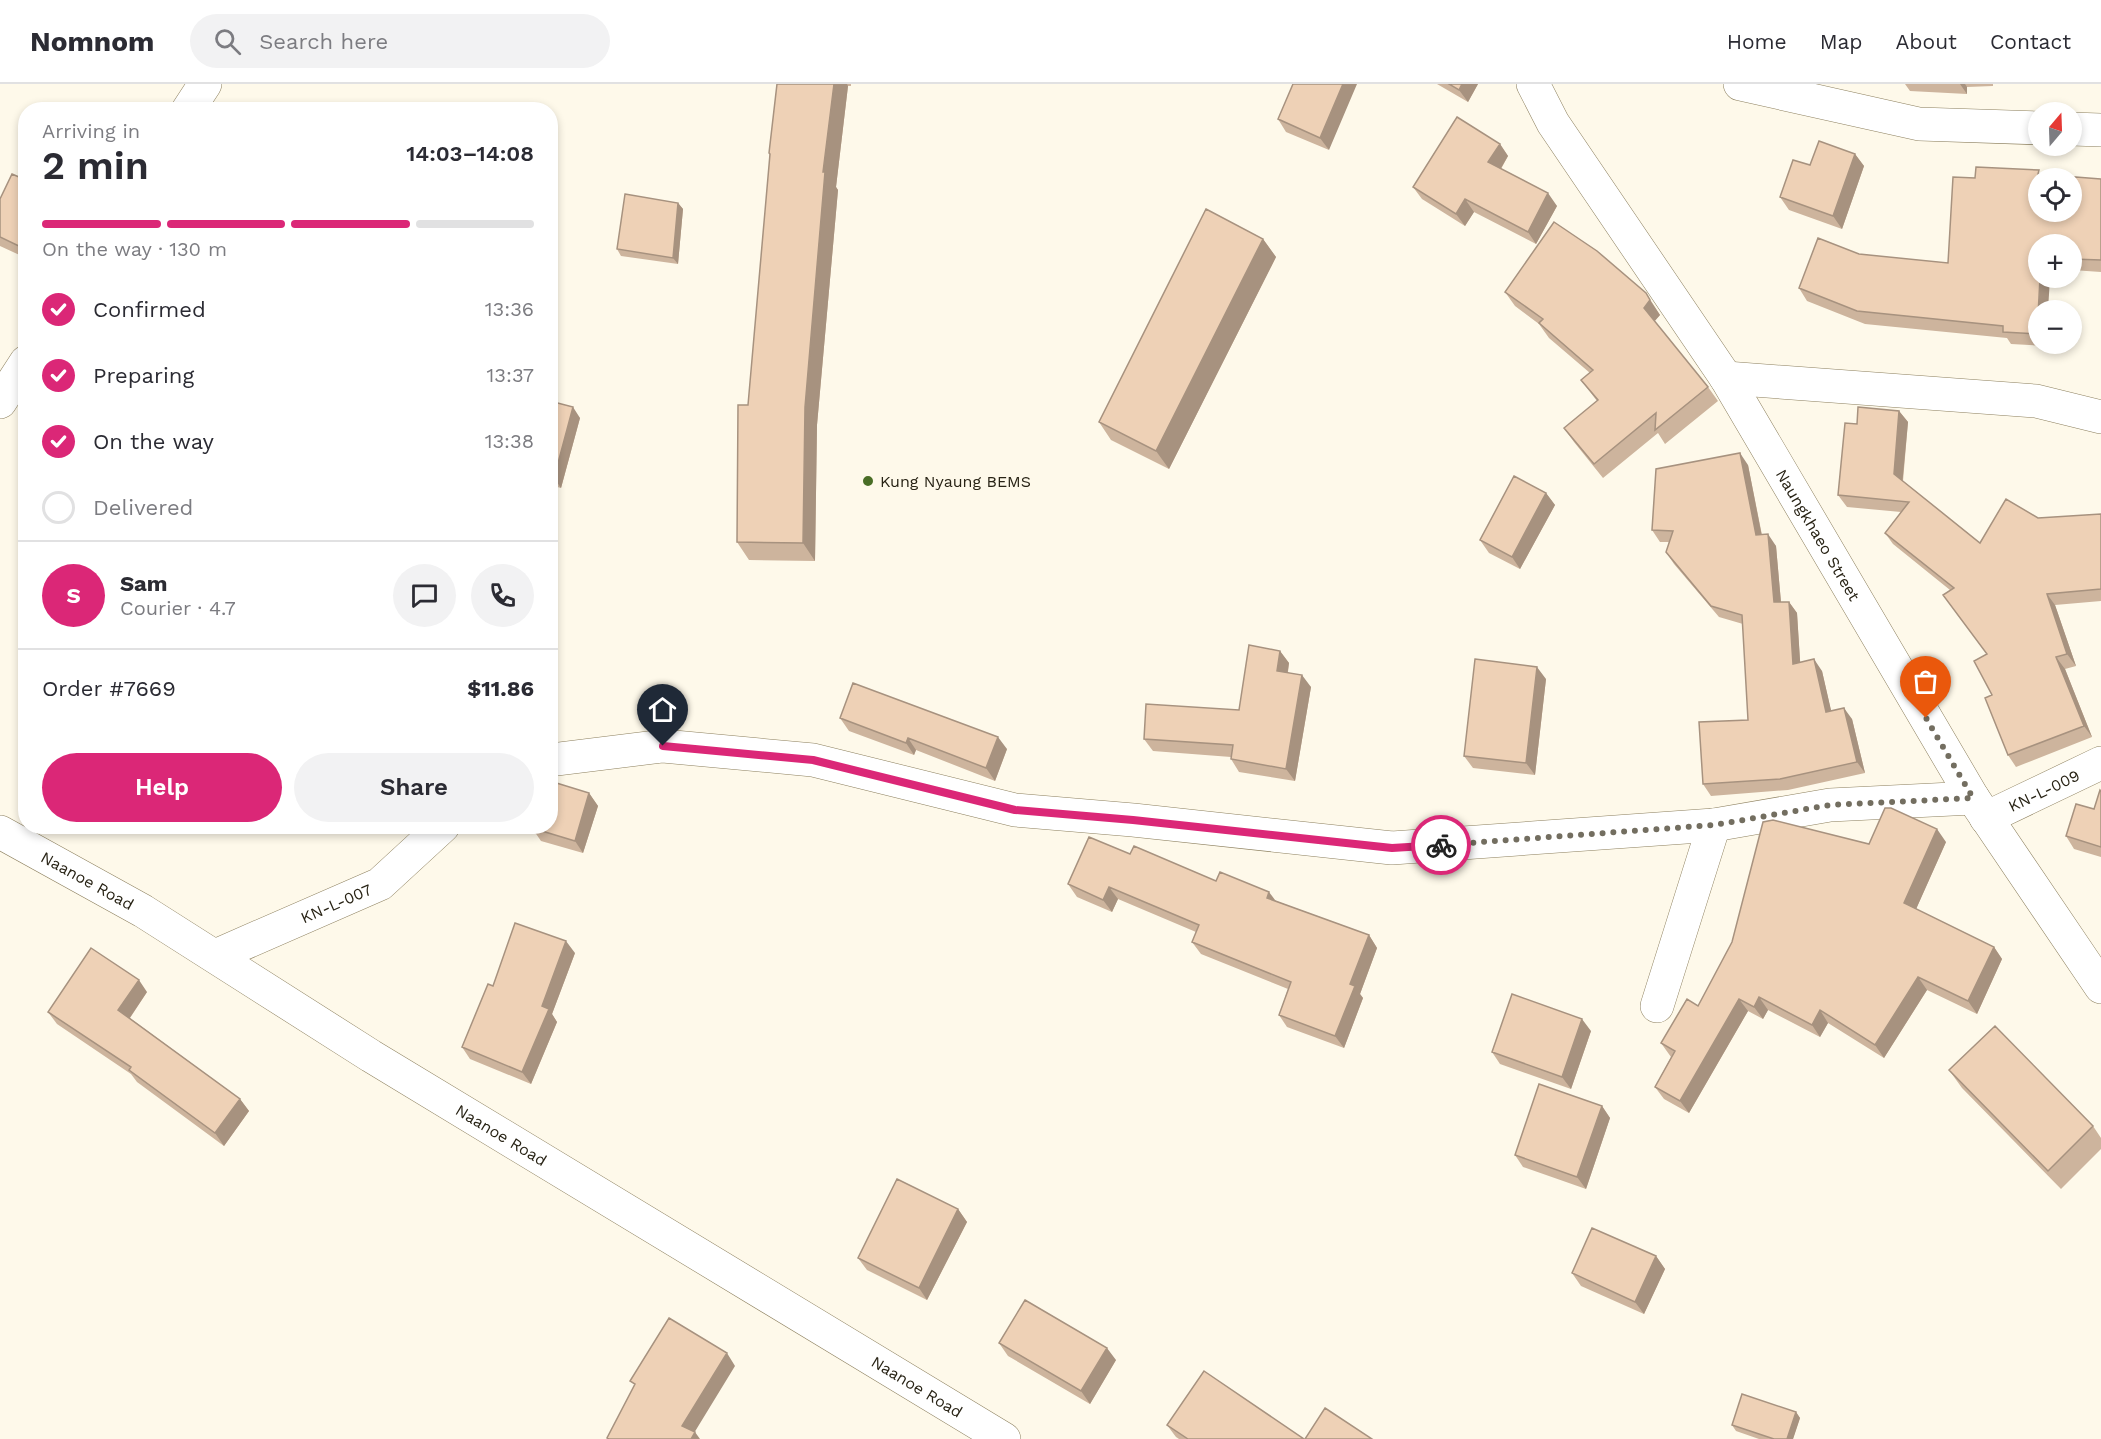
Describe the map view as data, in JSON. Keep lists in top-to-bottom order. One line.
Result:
{"streets":{"street":["Naungkhaeo Street","KN-L-009","Naanoe Road","KN-L-007"]},"crossings":[["Naungkhaeo Street","KN-L-009"],["Naanoe Road","KN-L-007"]],"places":["Kung Nyaung BEMS"],"north":"top","page":{"header":"Nomnom","search":"Search here","nav":["Home","Map","About","Contact"],"map_buttons":["+","−"],"heading":["2 min","Arriving in","14:03–14:08"],"panel":["Sam","Courier · 4.7","Order #7669","$11.86"],"bar":"On the way · 130 m","list":[["Confirmed","13:36"],["Preparing","13:37"],["On the way","13:38"],"Delivered"],"round":"S","buttons":["Help","Share"]}}
